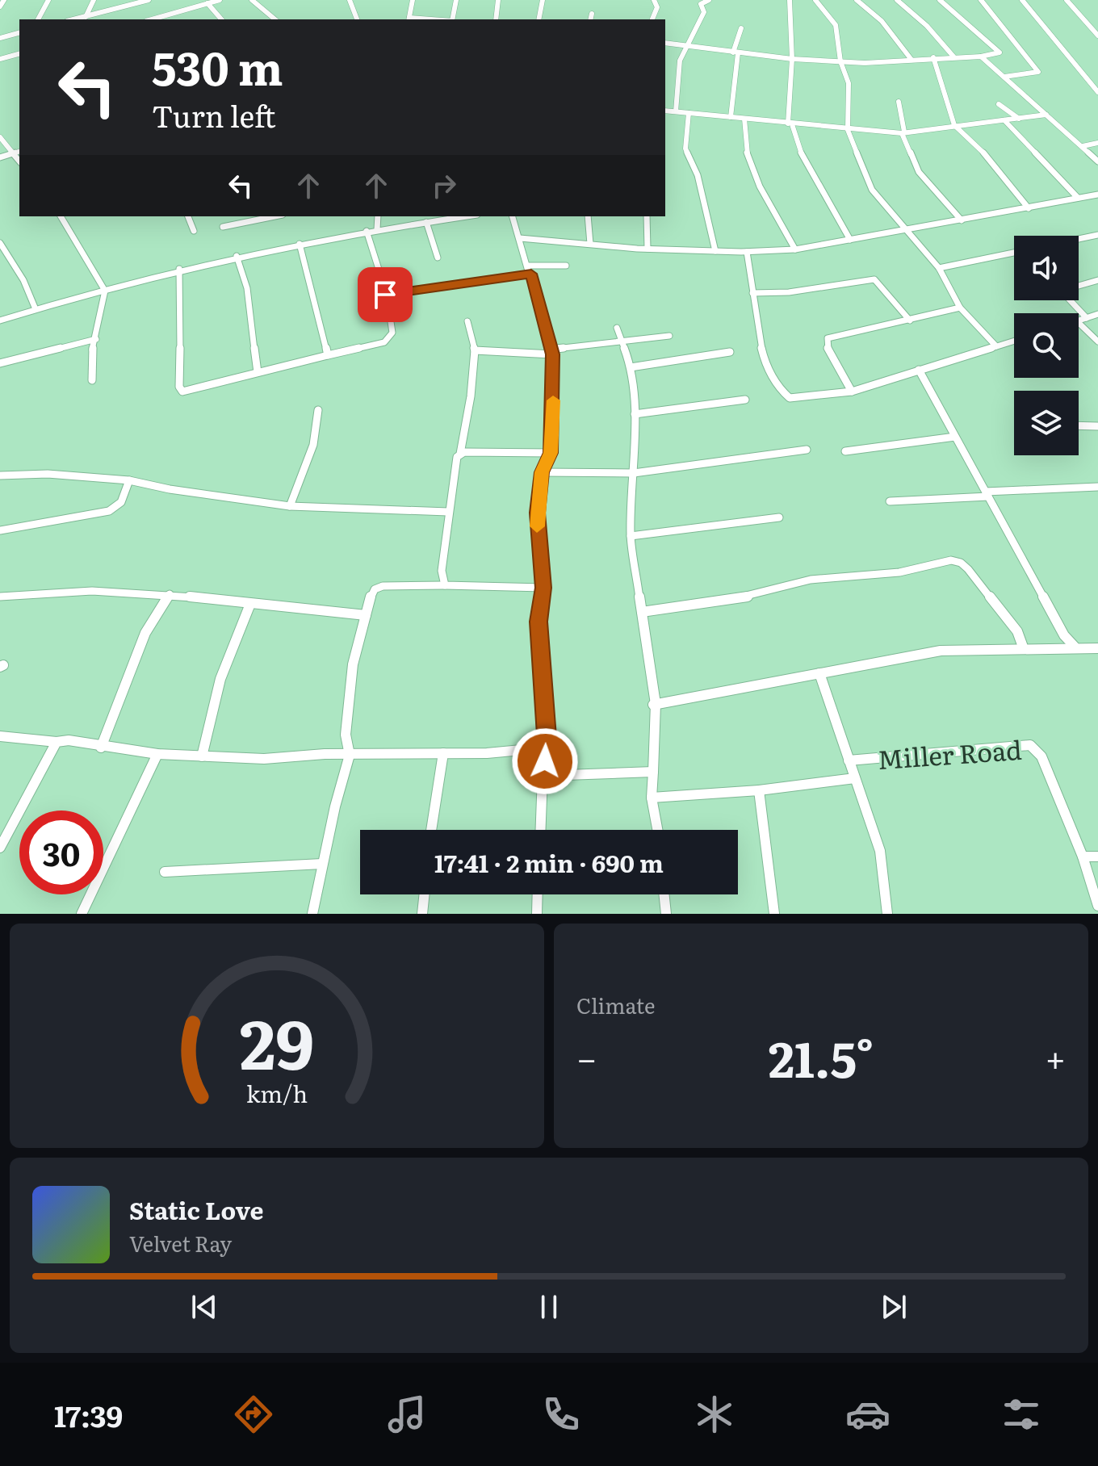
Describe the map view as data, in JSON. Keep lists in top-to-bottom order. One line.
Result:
{"streets":{"street":["Miller Road"]},"page":{"turn":["530 m","Turn left"],"limit":"30","trip":"17:41 · 2 min · 690 m","tile":"Climate","heat":["−","21.5°","+"],"song":["Static Love","Velvet Ray"],"tabs":"17:39","gauge":["29","km/h"]}}
